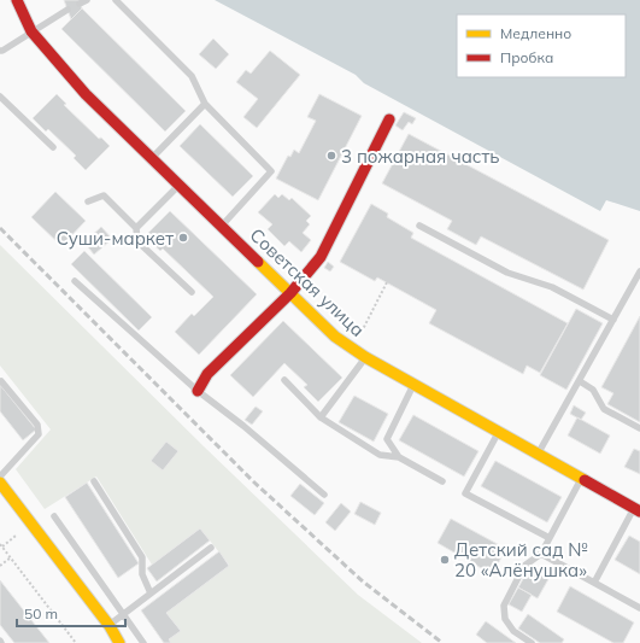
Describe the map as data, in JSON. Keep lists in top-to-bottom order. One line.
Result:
{"streets":{"main road":["Советская улица"]},"places":["3 пожарная часть","Суши-маркет","Детский сад № 20 «Алёнушка»"],"legend":["Медленно","Пробка"],"scale_bar":"50 m"}
